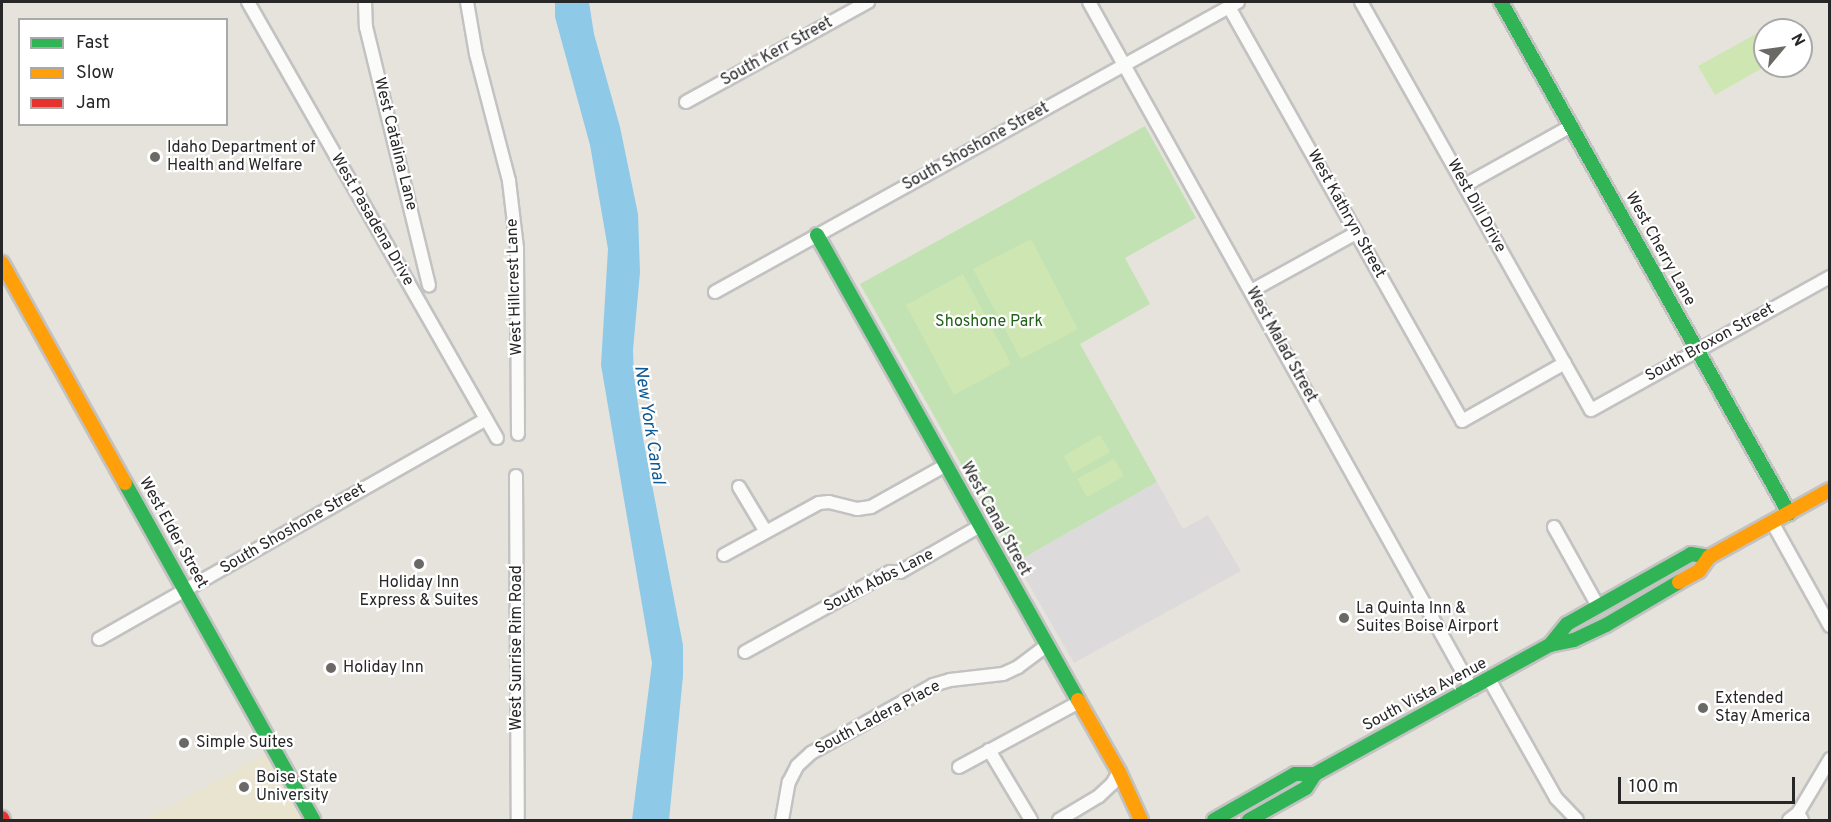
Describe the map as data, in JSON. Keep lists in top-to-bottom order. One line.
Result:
{"streets":{"street":["South Kerr Street","West Catalina Lane","South Shoshone Street","West Dill Drive","West Kathryn Street","West Pasadena Drive","West Cherry Lane","West Hillcrest Lane","South Broxon Street","West Malad Street","West Canal Street","West Elder Street","South Abbs Lane","West Sunrise Rim Road","South Vista Avenue","South Ladera Place"]},"crossings":[["South Shoshone Street","West Kathryn Street"],["South Shoshone Street","West Pasadena Drive"],["South Shoshone Street","West Malad Street"],["South Shoshone Street","West Canal Street"],["South Shoshone Street","West Elder Street"],["West Dill Drive","West Kathryn Street"],["West Dill Drive","South Broxon Street"],["West Cherry Lane","South Broxon Street"],["West Cherry Lane","South Vista Avenue"],["West Malad Street","South Vista Avenue"],["West Canal Street","South Abbs Lane"],["West Canal Street","South Ladera Place"]],"water":["New York Canal"],"parks":["Shoshone Park"],"places":["Idaho Department of Health and Welfare","Holiday Inn Express & Suites","La Quinta Inn & Suites Boise Airport","Holiday Inn","Extended Stay America","Simple Suites","Boise State University"],"legend":["Fast","Slow","Jam"],"scale_bar":"100 m","north":"top right"}
